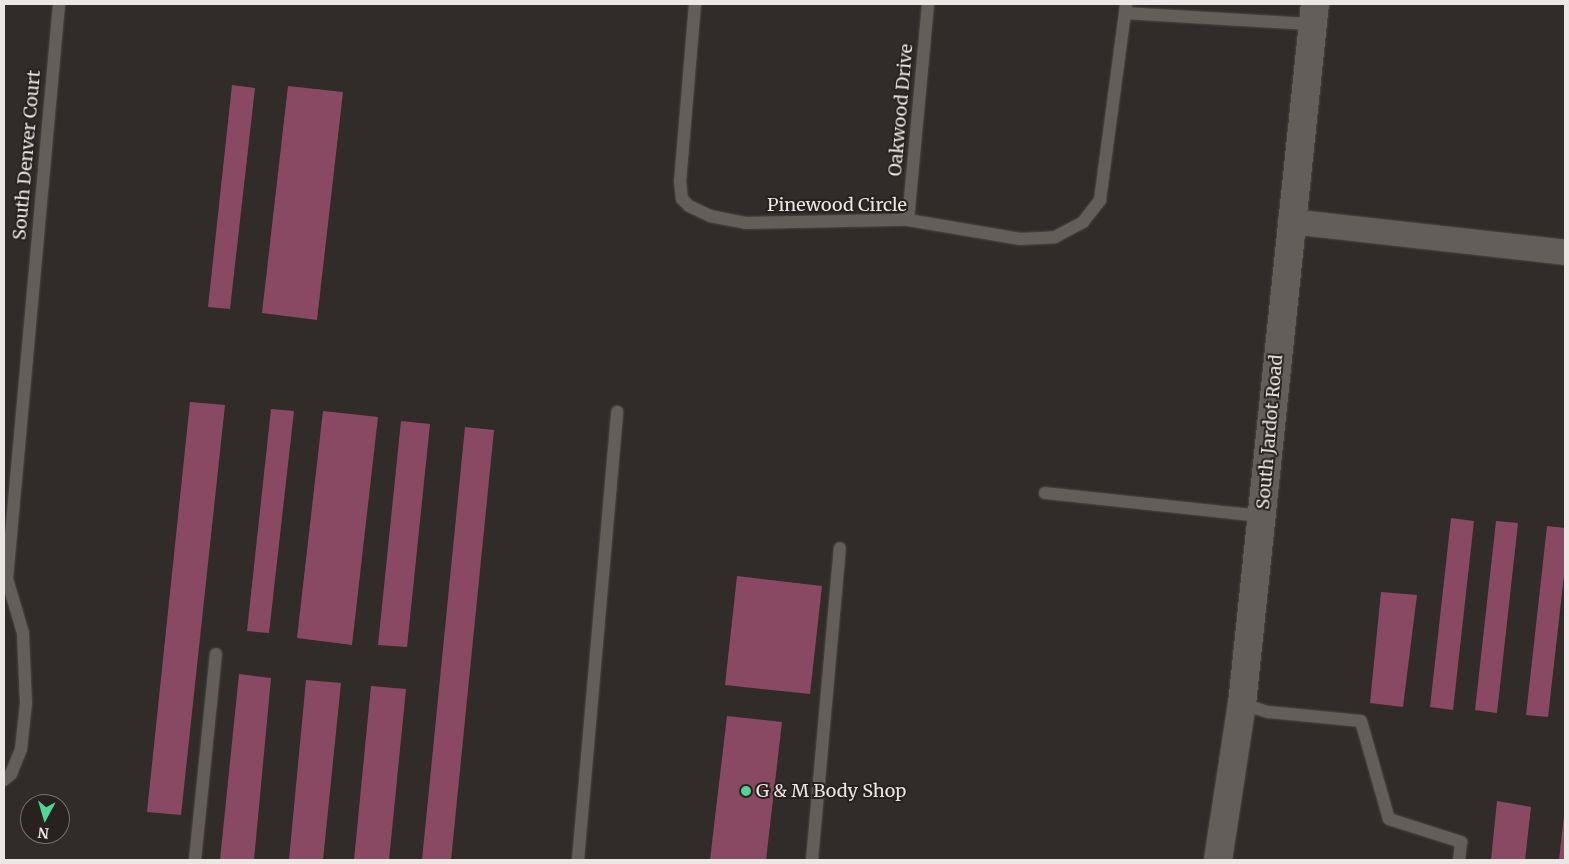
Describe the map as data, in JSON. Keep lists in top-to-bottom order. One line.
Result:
{"streets":{"street":["South Jardot Road"],"lane":["Oakwood Drive","South Denver Court","Pinewood Circle"]},"crossings":[["Oakwood Drive","Pinewood Circle"]],"places":["G & M Body Shop"],"north":"bottom"}
